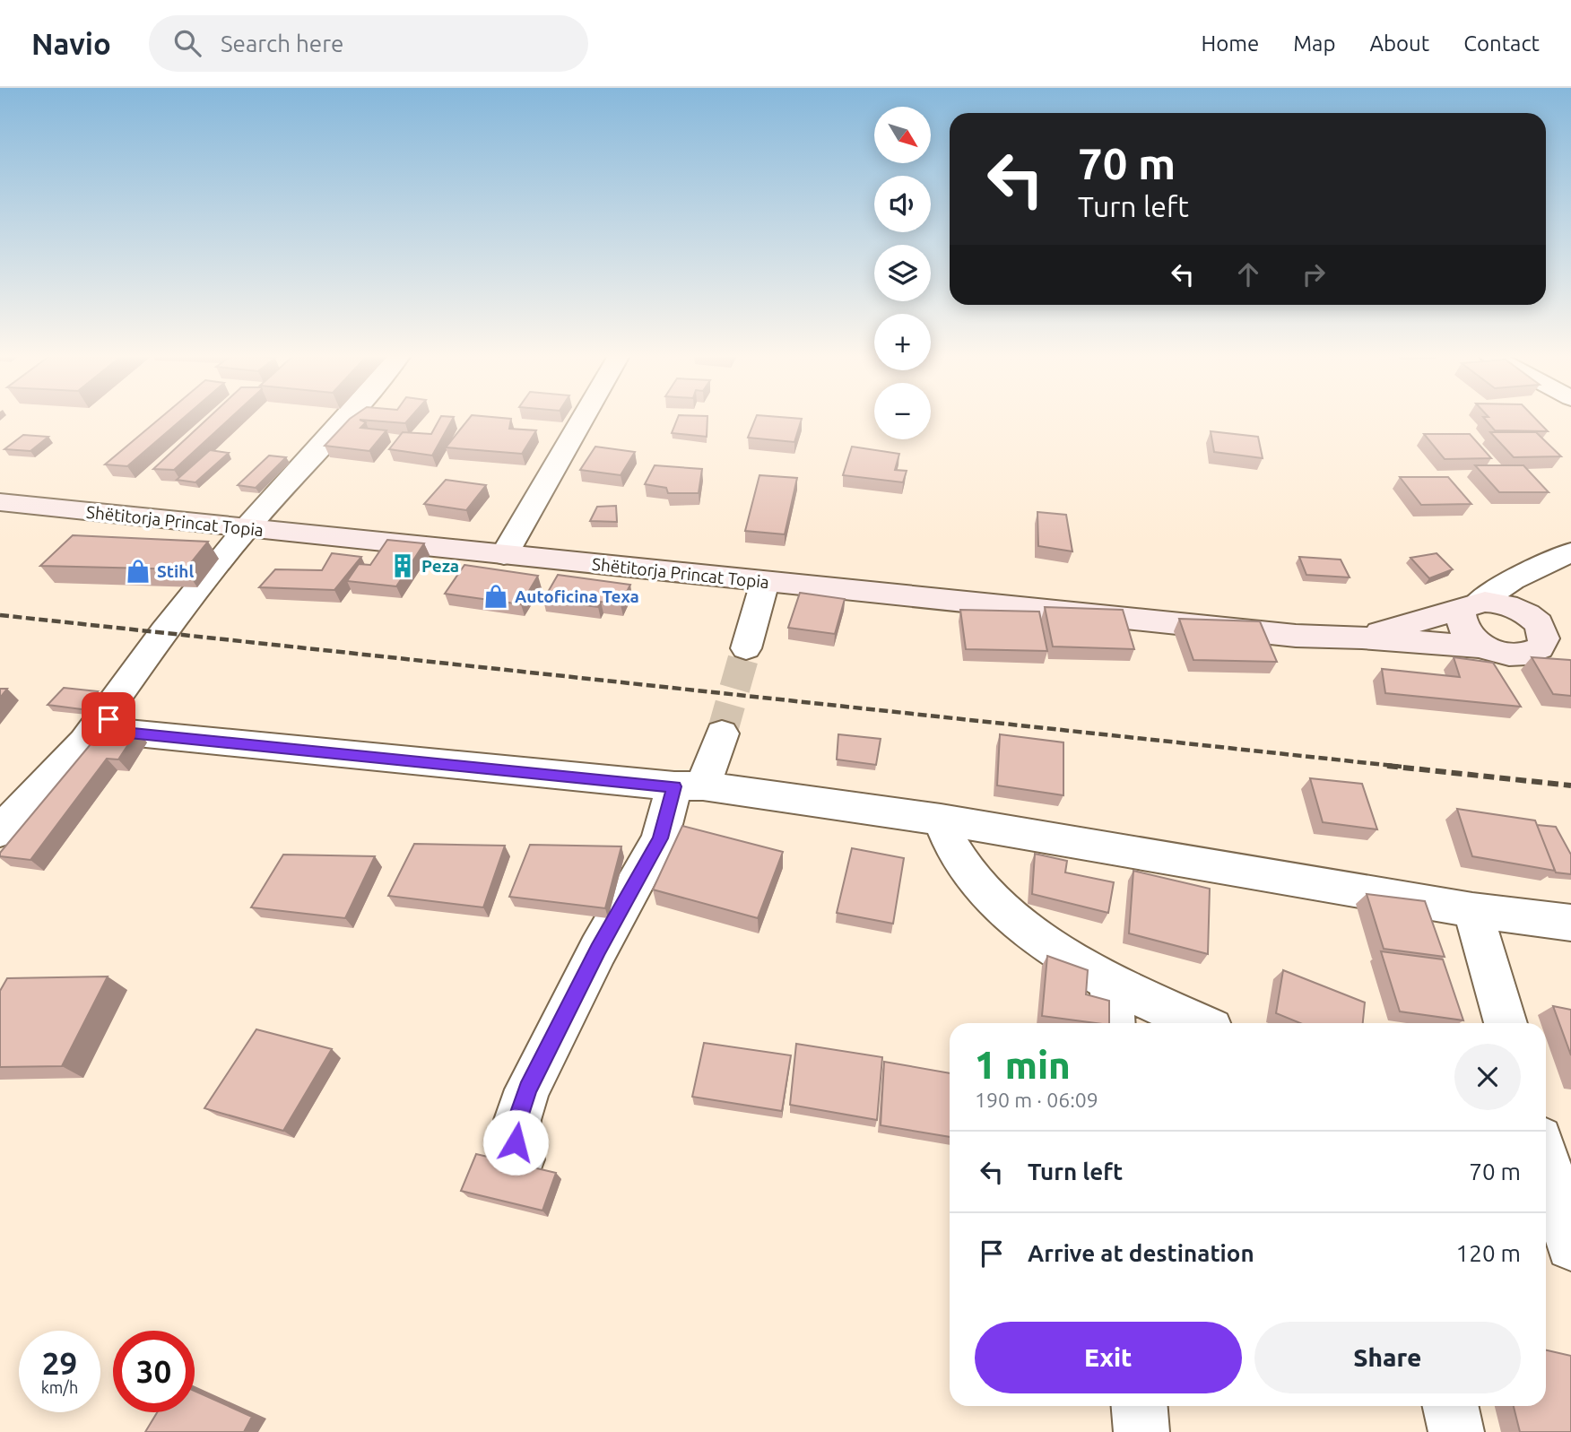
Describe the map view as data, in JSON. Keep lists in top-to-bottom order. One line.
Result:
{"streets":{"main road":["Shëtitorja Princat Topia"]},"places":{"building":["Peza"],"shop":["Stihl","Autoficina Texa"]},"north":"bottom right","page":{"header":"Navio","search":"Search here","nav":["Home","Map","About","Contact"],"map_buttons":["+","−"],"turn":["70 m","Turn left"],"heading":["1 min","190 m · 06:09"],"list":[{"name":"Turn left","value":"70 m"},{"name":"Arrive at destination","value":"120 m"}],"buttons":["Exit","Share"],"speed":"29 km/h","limit":"30"}}
